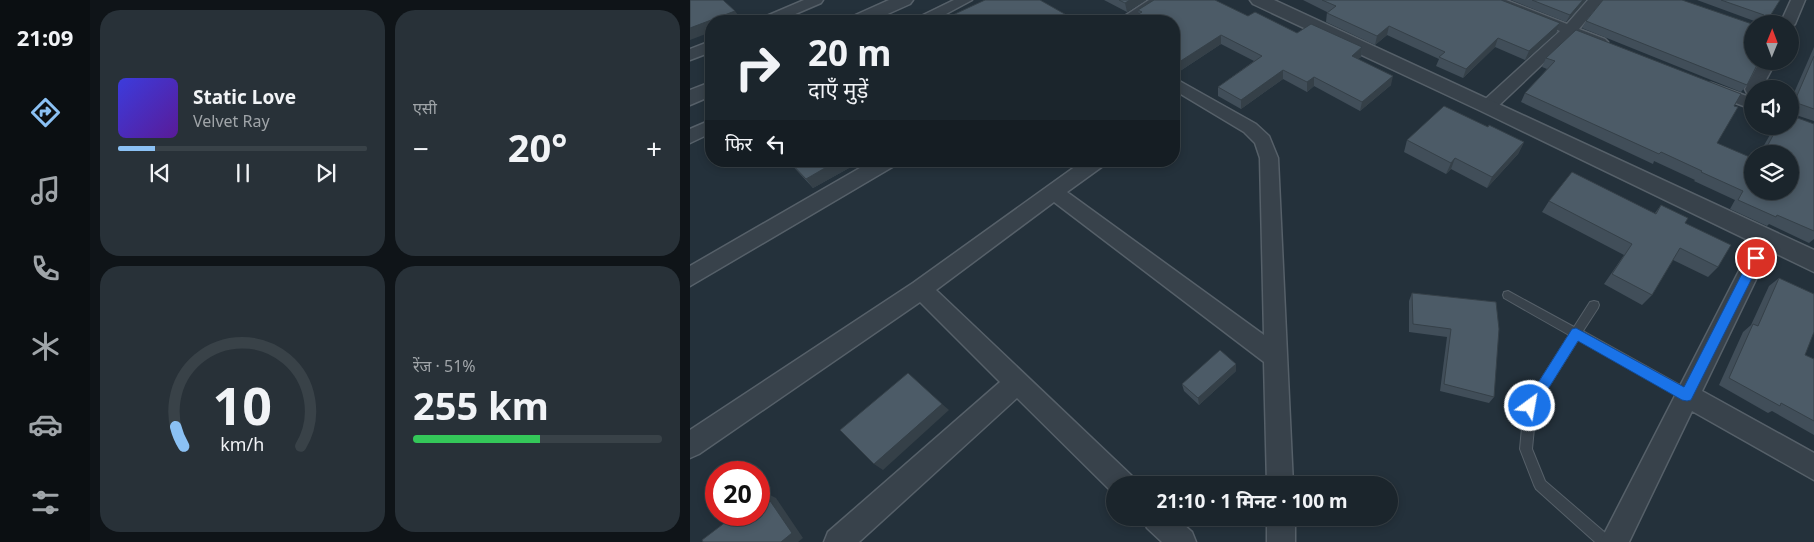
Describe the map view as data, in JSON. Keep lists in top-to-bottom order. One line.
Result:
{"north":"top","page":{"tabs":"21:09","tile":["एसी",["रेंज · 51%","255 km"]],"turn":["20 m","दाएँ मुड़ें"],"song":["Static Love","Velvet Ray"],"then":"फिर","heat":["−","20°","+"],"limit":"20","trip":"21:10 · 1 मिनट · 100 m","gauge":["10","km/h"]}}
